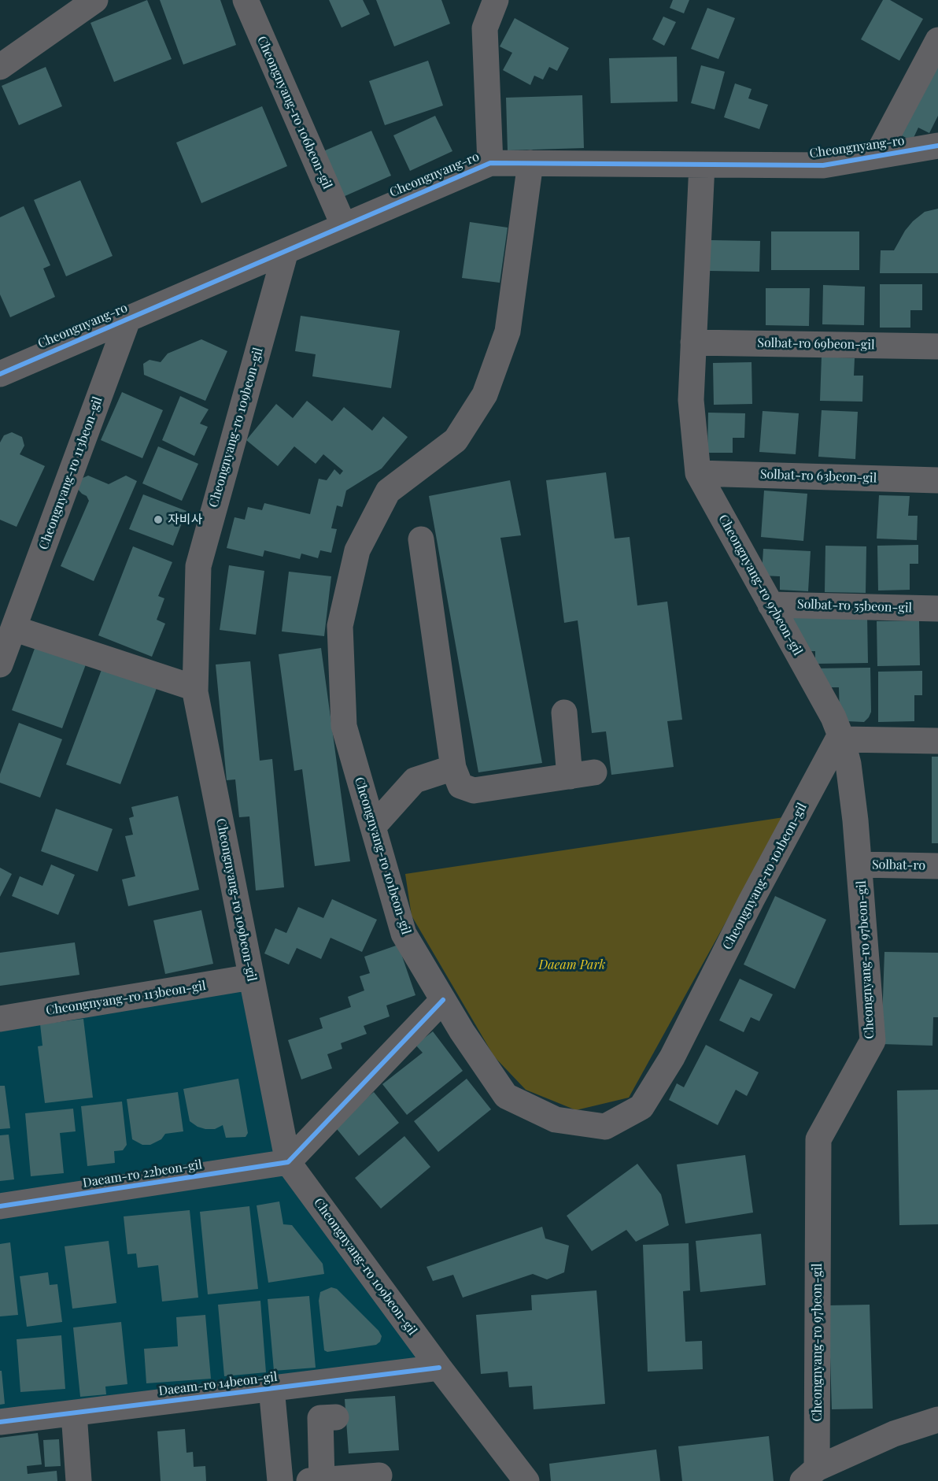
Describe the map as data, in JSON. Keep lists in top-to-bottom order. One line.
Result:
{"streets":{"street":["Cheongnyang-ro 106beon-gil","Cheongnyang-ro","Solbat-ro 69beon-gil","Cheongnyang-ro 109beon-gil","Cheongnyang-ro 113beon-gil","Solbat-ro 63beon-gil","Cheongnyang-ro 97beon-gil","Solbat-ro 55beon-gil","Cheongnyang-ro 101beon-gil","Solbat-ro","Daeam-ro 22beon-gil","Daeam-ro 14beon-gil"]},"crossings":[["Cheongnyang-ro 106beon-gil","Cheongnyang-ro"],["Cheongnyang-ro","Cheongnyang-ro 109beon-gil"],["Cheongnyang-ro","Cheongnyang-ro 113beon-gil"],["Cheongnyang-ro","Cheongnyang-ro 97beon-gil"],["Cheongnyang-ro","Cheongnyang-ro 101beon-gil"],["Solbat-ro 69beon-gil","Cheongnyang-ro 97beon-gil"],["Cheongnyang-ro 109beon-gil","Cheongnyang-ro 113beon-gil"],["Cheongnyang-ro 109beon-gil","Daeam-ro 22beon-gil"],["Cheongnyang-ro 109beon-gil","Daeam-ro 14beon-gil"],["Solbat-ro 63beon-gil","Cheongnyang-ro 97beon-gil"],["Cheongnyang-ro 97beon-gil","Solbat-ro 55beon-gil"],["Cheongnyang-ro 97beon-gil","Cheongnyang-ro 101beon-gil"],["Cheongnyang-ro 97beon-gil","Solbat-ro"]],"parks":["Daeam Park"],"places":["자비사"]}
